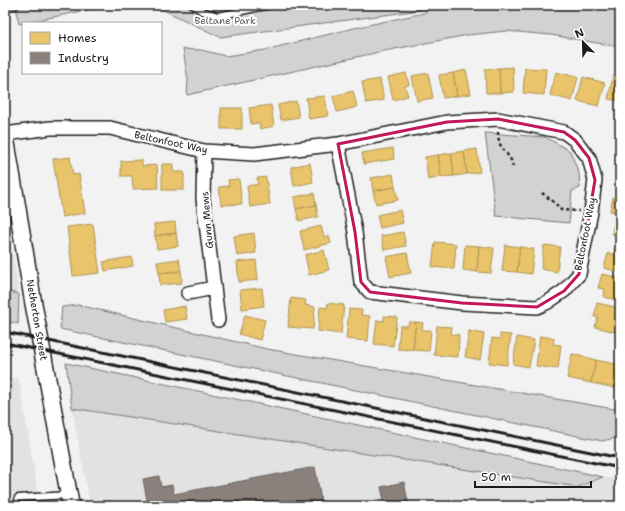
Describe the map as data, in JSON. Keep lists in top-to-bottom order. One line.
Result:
{"streets":{"street":["Beltonfoot Way","Gunn Mews","Netherton Street"]},"crossings":[["Beltonfoot Way","Gunn Mews"],["Beltonfoot Way","Netherton Street"]],"parks":["Beltane Park"],"legend":["Homes","Industry"],"scale_bar":"50 m","north":"top left"}
